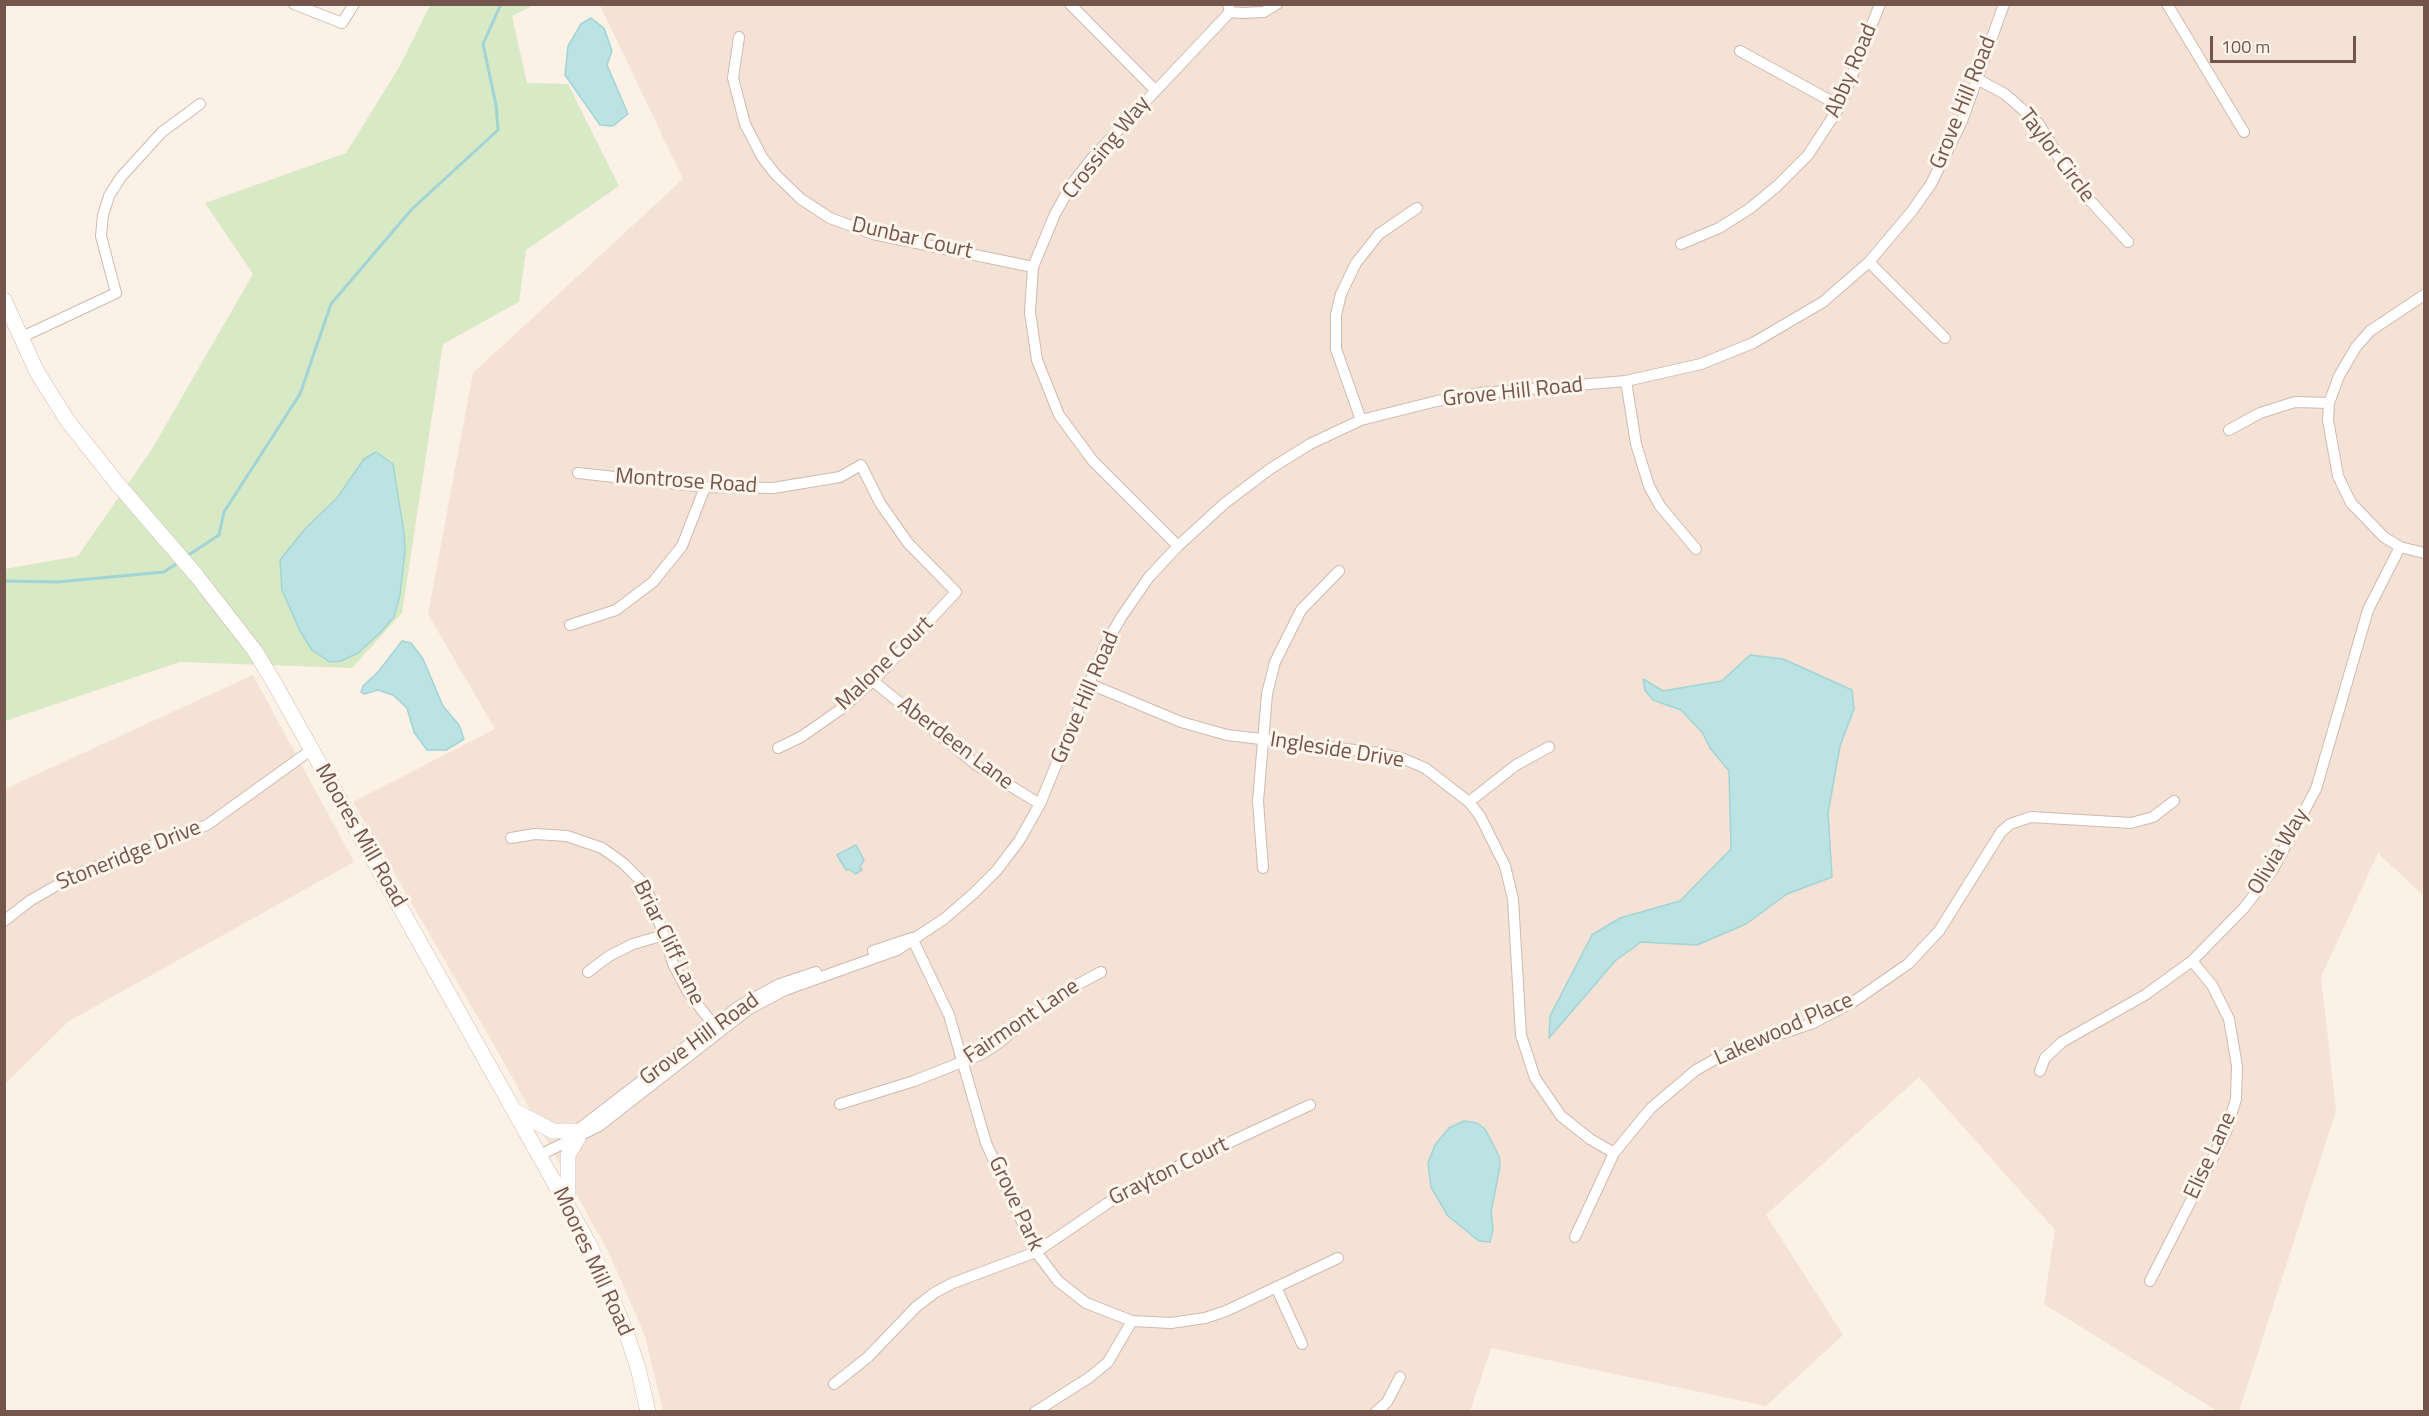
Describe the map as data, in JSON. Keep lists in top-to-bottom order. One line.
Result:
{"streets":{"street":["Abby Road","Grove Hill Road","Crossing Way","Taylor Circle","Dunbar Court","Montrose Road","Malone Court","Aberdeen Lane","Ingleside Drive","Moores Mill Road","Olivia Way","Stoneridge Drive","Briar Cliff Lane","Fairmont Lane","Lakewood Place","Elise Lane","Grayton Court","Grove Park"]},"crossings":[["Grove Hill Road","Crossing Way"],["Grove Hill Road","Taylor Circle"],["Grove Hill Road","Aberdeen Lane"],["Grove Hill Road","Ingleside Drive"],["Grove Hill Road","Moores Mill Road"],["Grove Hill Road","Briar Cliff Lane"],["Grove Hill Road","Grove Park"],["Crossing Way","Dunbar Court"],["Montrose Road","Malone Court"],["Malone Court","Aberdeen Lane"],["Ingleside Drive","Lakewood Place"],["Moores Mill Road","Stoneridge Drive"],["Olivia Way","Elise Lane"],["Fairmont Lane","Grove Park"],["Grayton Court","Grove Park"]],"scale_bar":"100 m"}
